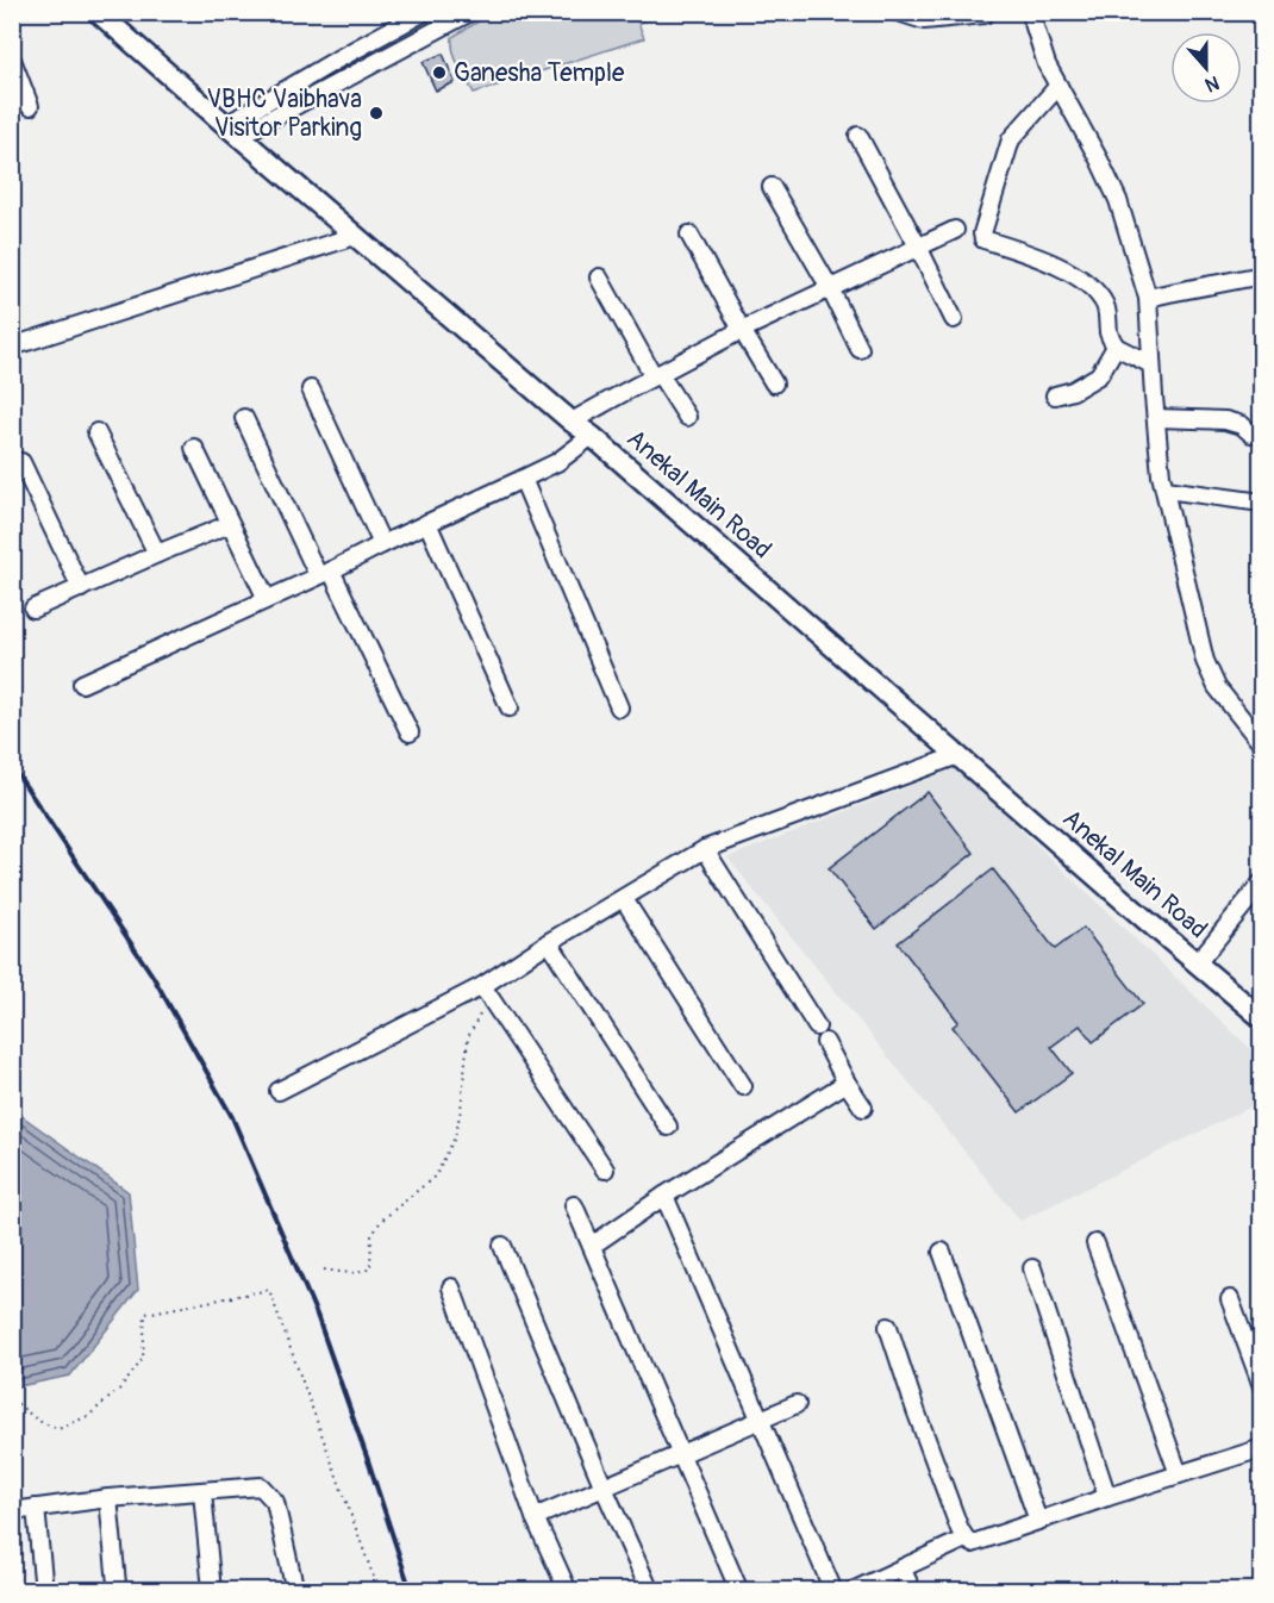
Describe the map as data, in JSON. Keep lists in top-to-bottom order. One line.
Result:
{"streets":{"main road":["Anekal Main Road"]},"places":["Ganesha Temple","VBHC Vaibhava Visitor Parking"],"north":"bottom"}
